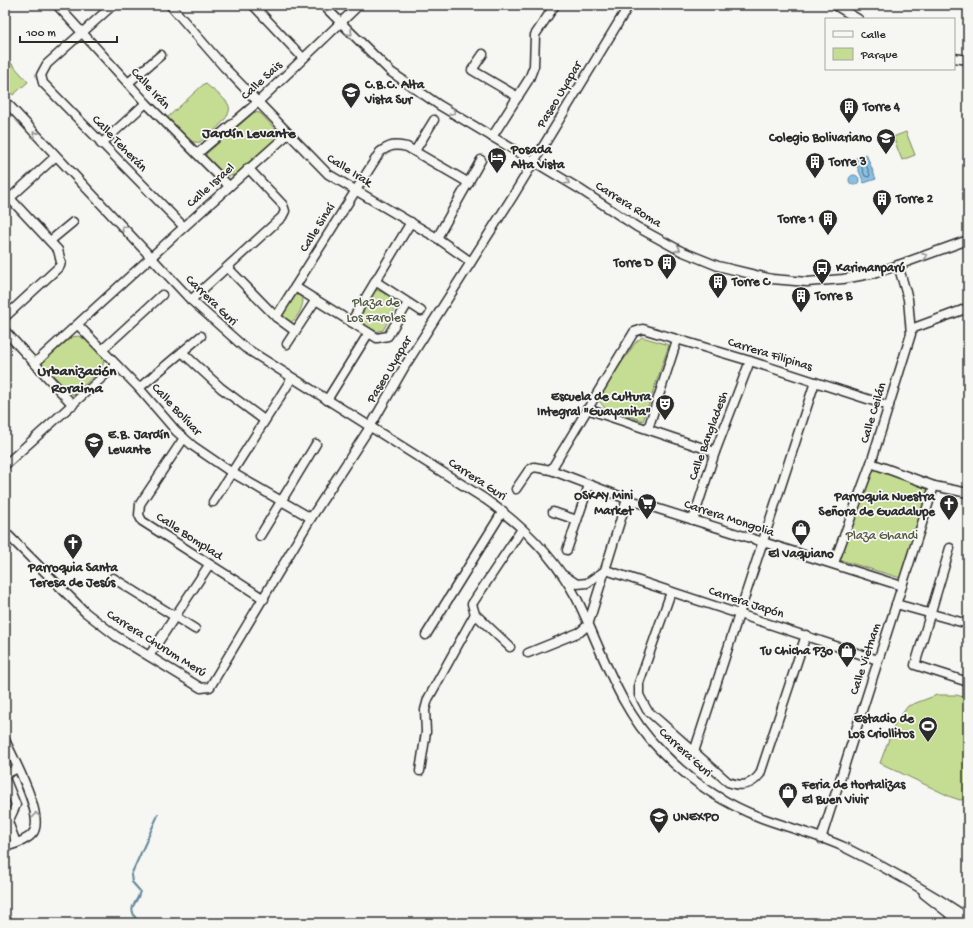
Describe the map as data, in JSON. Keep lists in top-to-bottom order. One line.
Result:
{"streets":{"street":["Calle Sais","Calle Irán","Paseo Uyapar","Calle Teherán","Calle Irak","Calle Israel","Carrera Roma","Calle Sinaí","Carrera Guri","Carrera Filipinas","Calle Bolívar","Calle Ceilán","Calle Bangladesh","Carrera Mongolia","Calle Bomplad","Carrera Japón","Carrera Churum Merú","Calle Vietnam"]},"crossings":[["Calle Sais","Calle Irán"],["Calle Sais","Calle Irak"],["Calle Sais","Carrera Roma"],["Calle Irán","Calle Teherán"],["Calle Irán","Calle Israel"],["Paseo Uyapar","Calle Irak"],["Paseo Uyapar","Carrera Roma"],["Paseo Uyapar","Carrera Guri"],["Paseo Uyapar","Calle Bolívar"],["Paseo Uyapar","Calle Bomplad"],["Paseo Uyapar","Carrera Churum Merú"],["Calle Teherán","Calle Israel"],["Calle Irak","Calle Israel"],["Calle Irak","Calle Sinaí"],["Calle Israel","Carrera Guri"],["Calle Israel","Calle Bolívar"],["Carrera Roma","Calle Ceilán"],["Carrera Guri","Calle Vietnam"],["Carrera Filipinas","Calle Ceilán"],["Carrera Filipinas","Calle Bangladesh"],["Calle Bolívar","Calle Bomplad"],["Calle Ceilán","Carrera Mongolia"],["Calle Bangladesh","Carrera Mongolia"],["Carrera Mongolia","Calle Vietnam"],["Carrera Japón","Calle Vietnam"]],"one_way":["Carrera Roma"],"districts":["Jardín Levante","Urbanización Roraima"],"parks":["Plaza de Los Faroles","Plaza Ghandi"],"places":{"school or university":["C.B.C. Alta Vista Sur","Colegio Bolivariano","E.B. Jardín Levante","UNEXPO"],"building":["Torre 4","Torre 3","Torre 2","Torre 1","Torre D","Torre C","Torre B"],"hotel":["Posada Alta Vista"],"bus stop":["Karimanparú"],"theatre":["Escuela de Cultura Integral \"Guayanita\""],"supermarket":["OSKAY Mini Market"],"church":["Parroquia Nuestra Señora de Guadalupe","Parroquia Santa Teresa de Jesús"],"shop":["El Vaquiano","Tu Chicha Pzo","Feria de Hortalizas El Buen Vivir"],"sports":["Estadio de Los Criollitos"]},"legend":["Calle","Parque"],"scale_bar":"100 m"}
